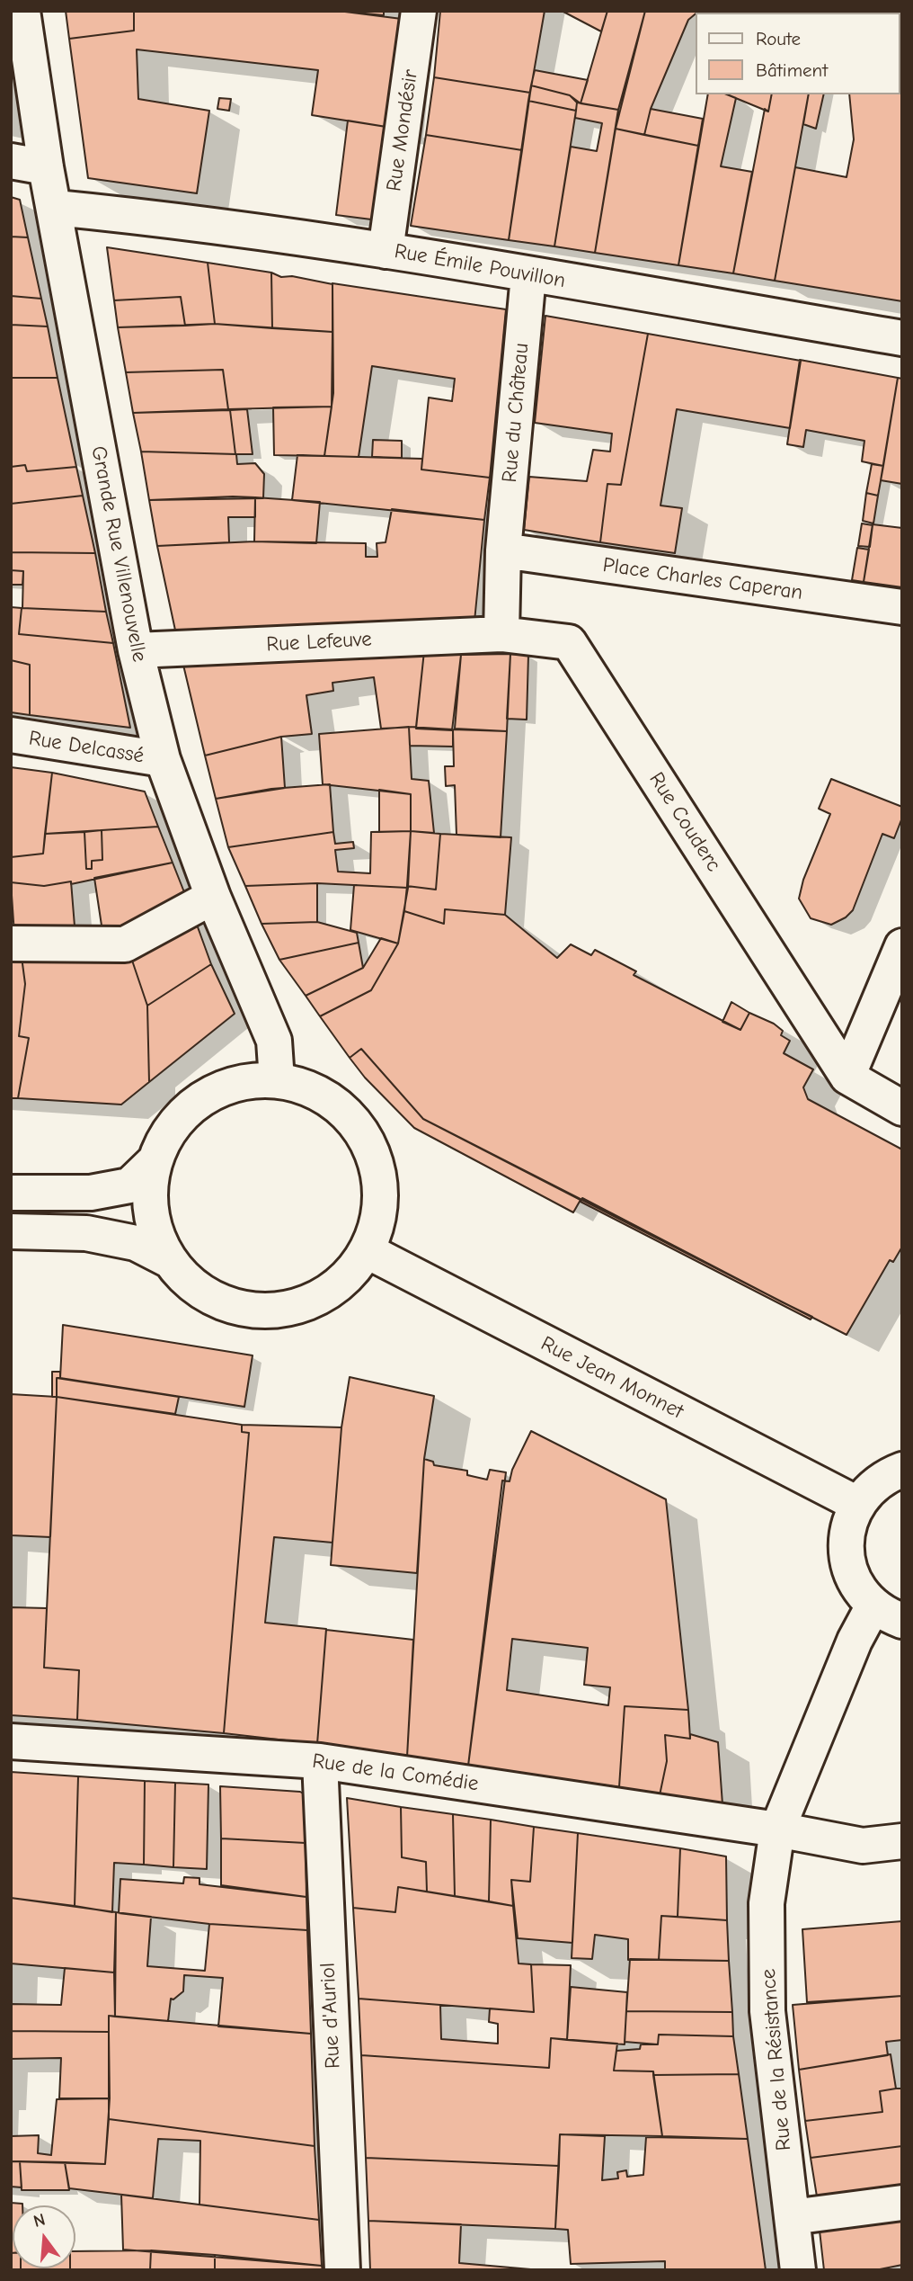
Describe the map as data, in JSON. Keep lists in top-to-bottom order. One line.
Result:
{"streets":{"street":["Rue Mondésir","Rue Émile Pouvillon","Rue du Château","Grande Rue Villenouvelle","Place Charles Caperan","Rue Lefeuve","Rue Delcassé","Rue Couderc","Rue Jean Monnet","Rue de la Comédie","Rue d'Auriol","Rue de la Résistance"]},"crossings":[["Rue Mondésir","Rue Émile Pouvillon"],["Rue Émile Pouvillon","Rue du Château"],["Rue Émile Pouvillon","Grande Rue Villenouvelle"],["Rue du Château","Place Charles Caperan"],["Grande Rue Villenouvelle","Rue Lefeuve"],["Grande Rue Villenouvelle","Rue Delcassé"],["Rue Lefeuve","Rue Couderc"],["Rue de la Comédie","Rue d'Auriol"],["Rue de la Comédie","Rue de la Résistance"]],"legend":["Route","Bâtiment"],"north":"top"}
